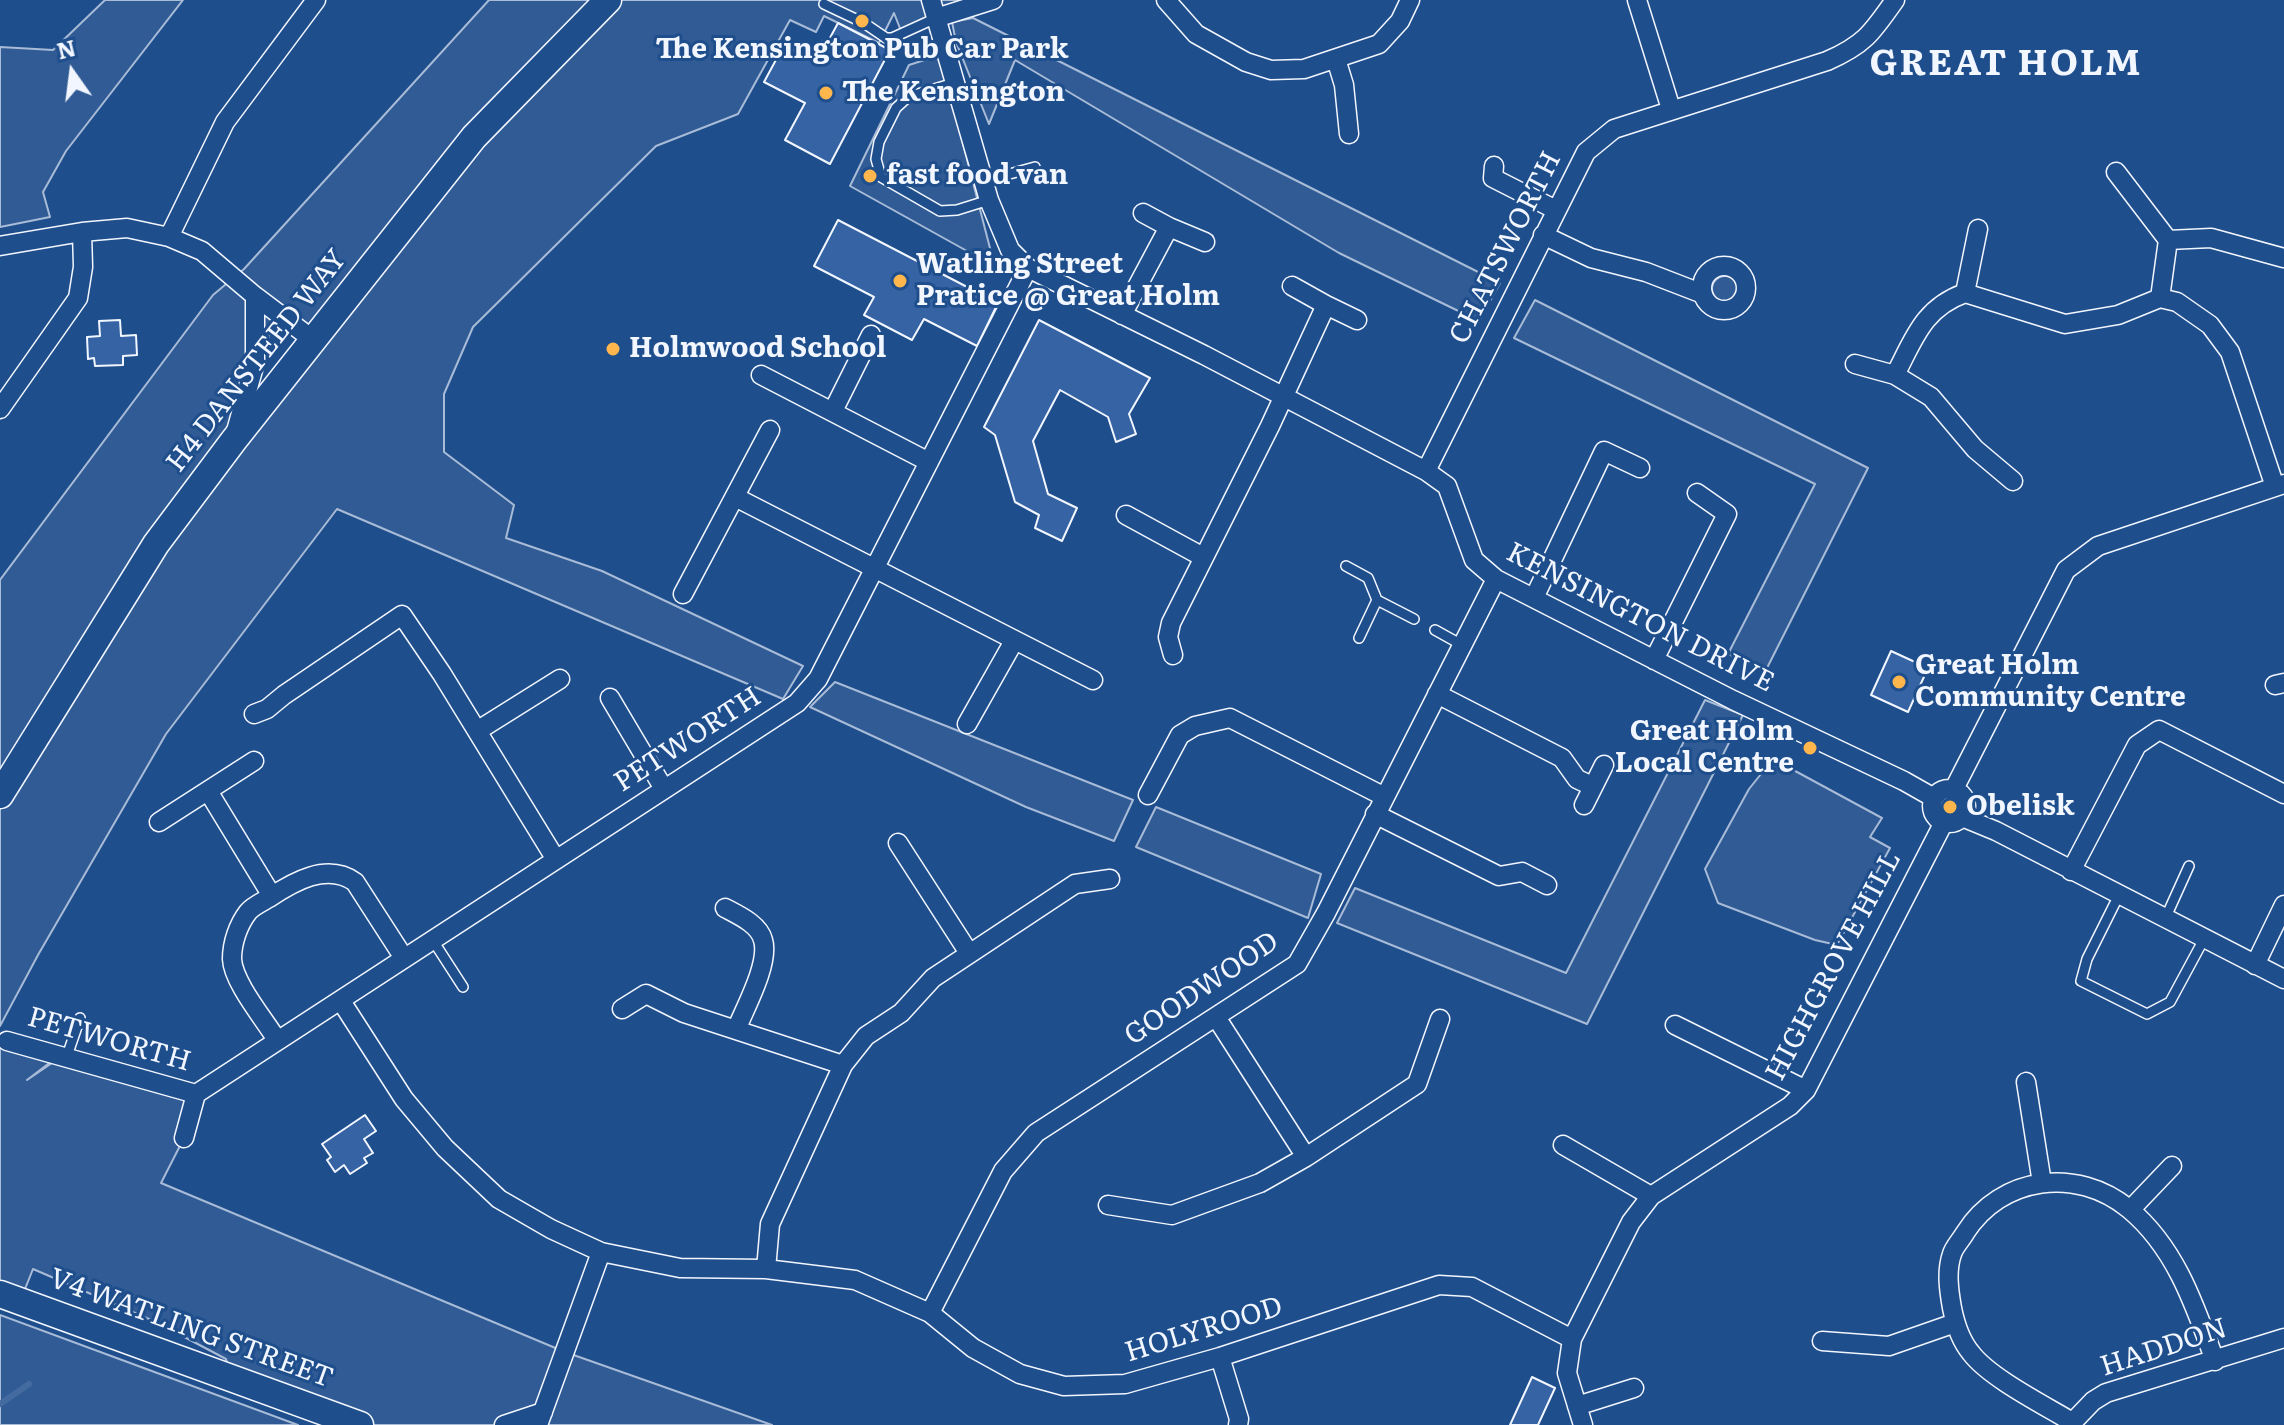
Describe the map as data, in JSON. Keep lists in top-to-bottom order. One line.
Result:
{"streets":{"street":["CHATSWORTH","H4 DANSTEED WAY","KENSINGTON DRIVE","PETWORTH","HIGHGROVE HILL","GOODWOOD","V4 WATLING STREET","HOLYROOD","HADDON"]},"crossings":[["CHATSWORTH","KENSINGTON DRIVE"],["KENSINGTON DRIVE","PETWORTH"],["KENSINGTON DRIVE","HIGHGROVE HILL"],["KENSINGTON DRIVE","GOODWOOD"],["PETWORTH","HOLYROOD"],["HIGHGROVE HILL","HOLYROOD"],["GOODWOOD","HOLYROOD"]],"districts":["GREAT HOLM"],"places":["The Kensington Pub Car Park","The Kensington","fast food van","Watling Street Pratice @ Great Holm","Holmwood School","Great Holm Community Centre","Great Holm Local Centre","Obelisk"],"north":"top"}
